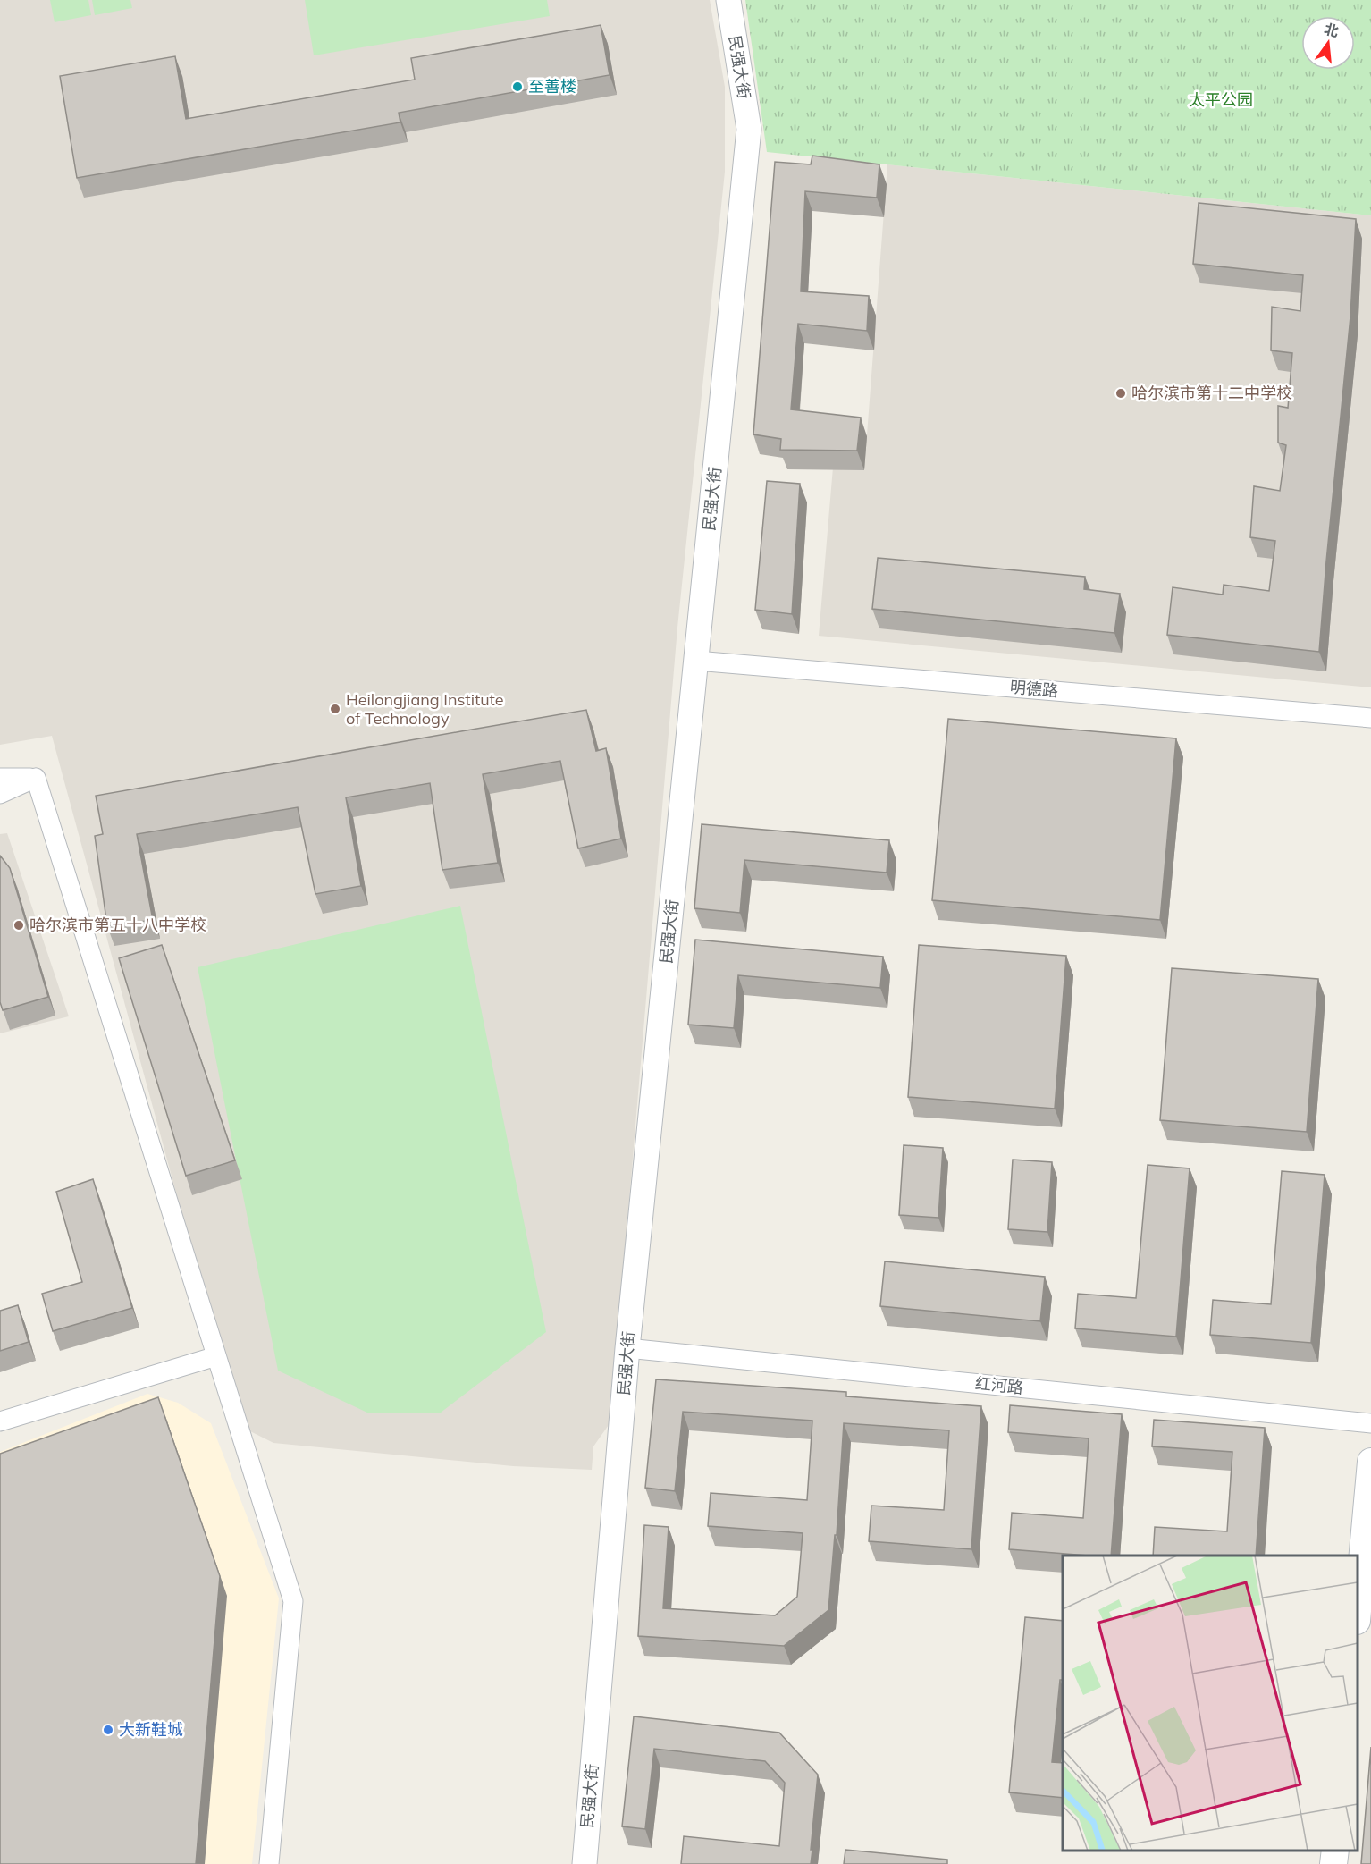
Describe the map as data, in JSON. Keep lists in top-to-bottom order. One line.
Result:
{"streets":{"street":["民强大街","明德路","红河路"]},"crossings":[["民强大街","明德路"],["民强大街","红河路"]],"parks":["太平公园"],"places":["至善楼","哈尔滨市第十二中学校","Heilongjiang Institute of Technology","哈尔滨市第五十八中学校","大新鞋城"],"north":"top"}
